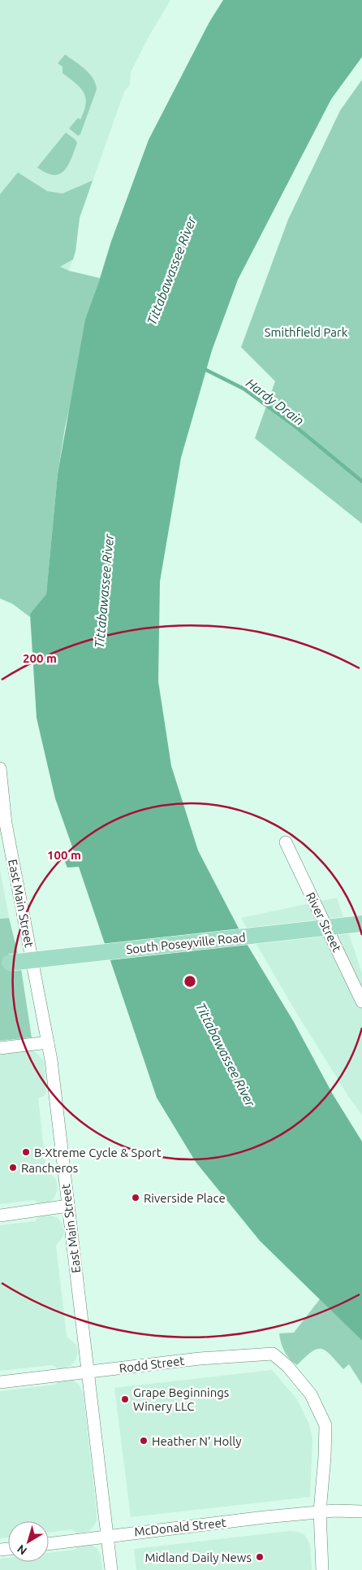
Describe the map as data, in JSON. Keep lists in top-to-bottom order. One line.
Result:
{"streets":{"main road":["South Poseyville Road"],"street":["East Main Street","River Street","Rodd Street","McDonald Street"]},"crossings":[["East Main Street","Rodd Street"],["East Main Street","McDonald Street"],["Rodd Street","McDonald Street"]],"water":["Tittabawassee River","Hardy Drain"],"parks":["Smithfield Park"],"places":["B-Xtreme Cycle & Sport","Rancheros","Riverside Place","Grape Beginnings Winery LLC","Heather N' Holly","Midland Daily News"],"north":"bottom left","rings":["200 m","100 m"]}
